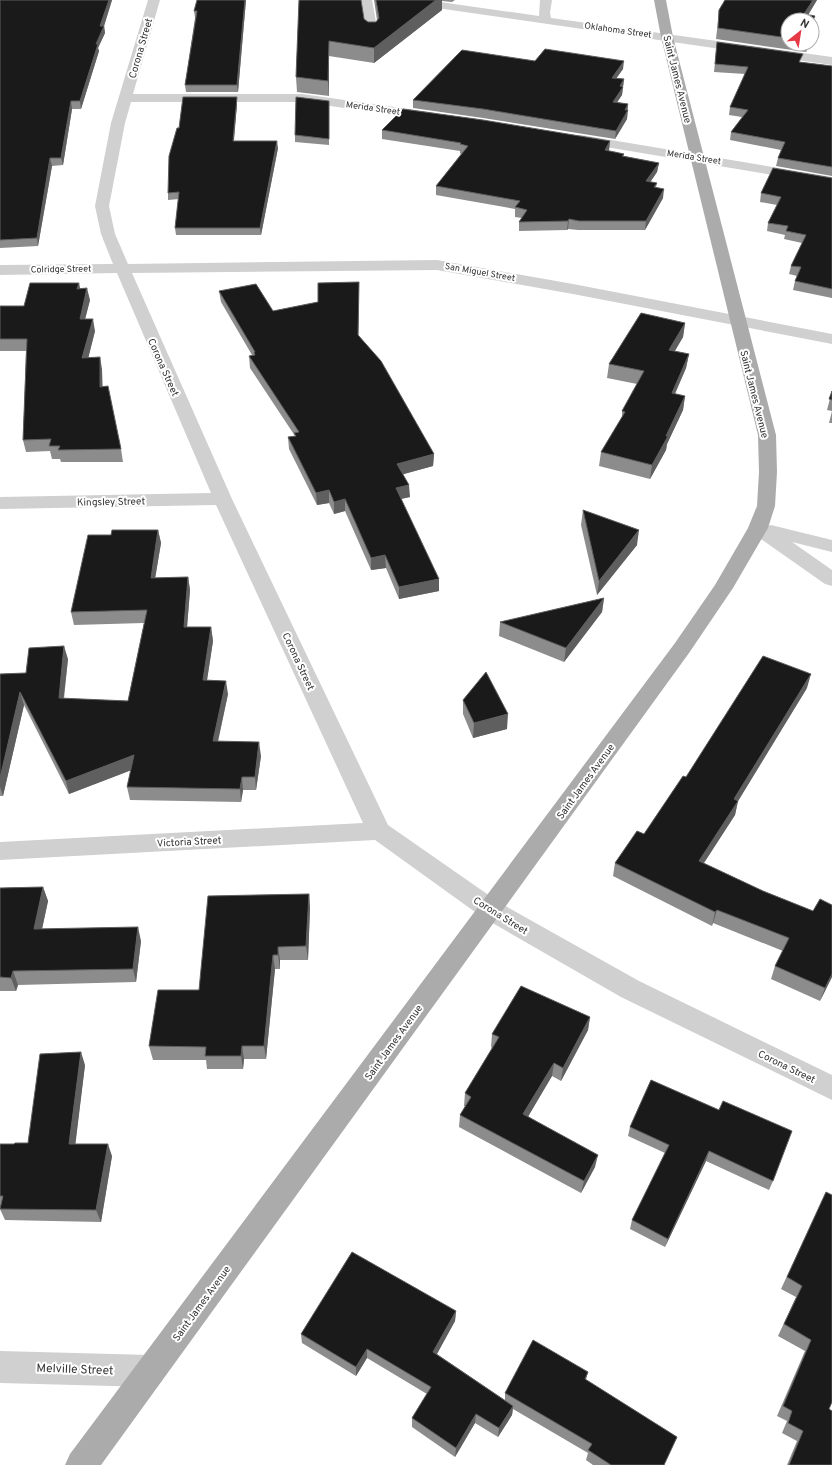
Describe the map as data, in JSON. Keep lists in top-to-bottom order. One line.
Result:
{"streets":{"main road":["Saint James Avenue"],"street":["Oklahoma Street","Corona Street","Merida Street","Colridge Street","San Miguel Street","Kingsley Street","Victoria Street","Melville Street"]},"crossings":[["Oklahoma Street","Saint James Avenue"],["Corona Street","Saint James Avenue"],["Corona Street","Merida Street"],["Corona Street","Colridge Street"],["Corona Street","San Miguel Street"],["Corona Street","Kingsley Street"],["Corona Street","Victoria Street"],["Saint James Avenue","Merida Street"],["Saint James Avenue","San Miguel Street"],["Saint James Avenue","Melville Street"],["Colridge Street","San Miguel Street"]],"north":"top right"}
